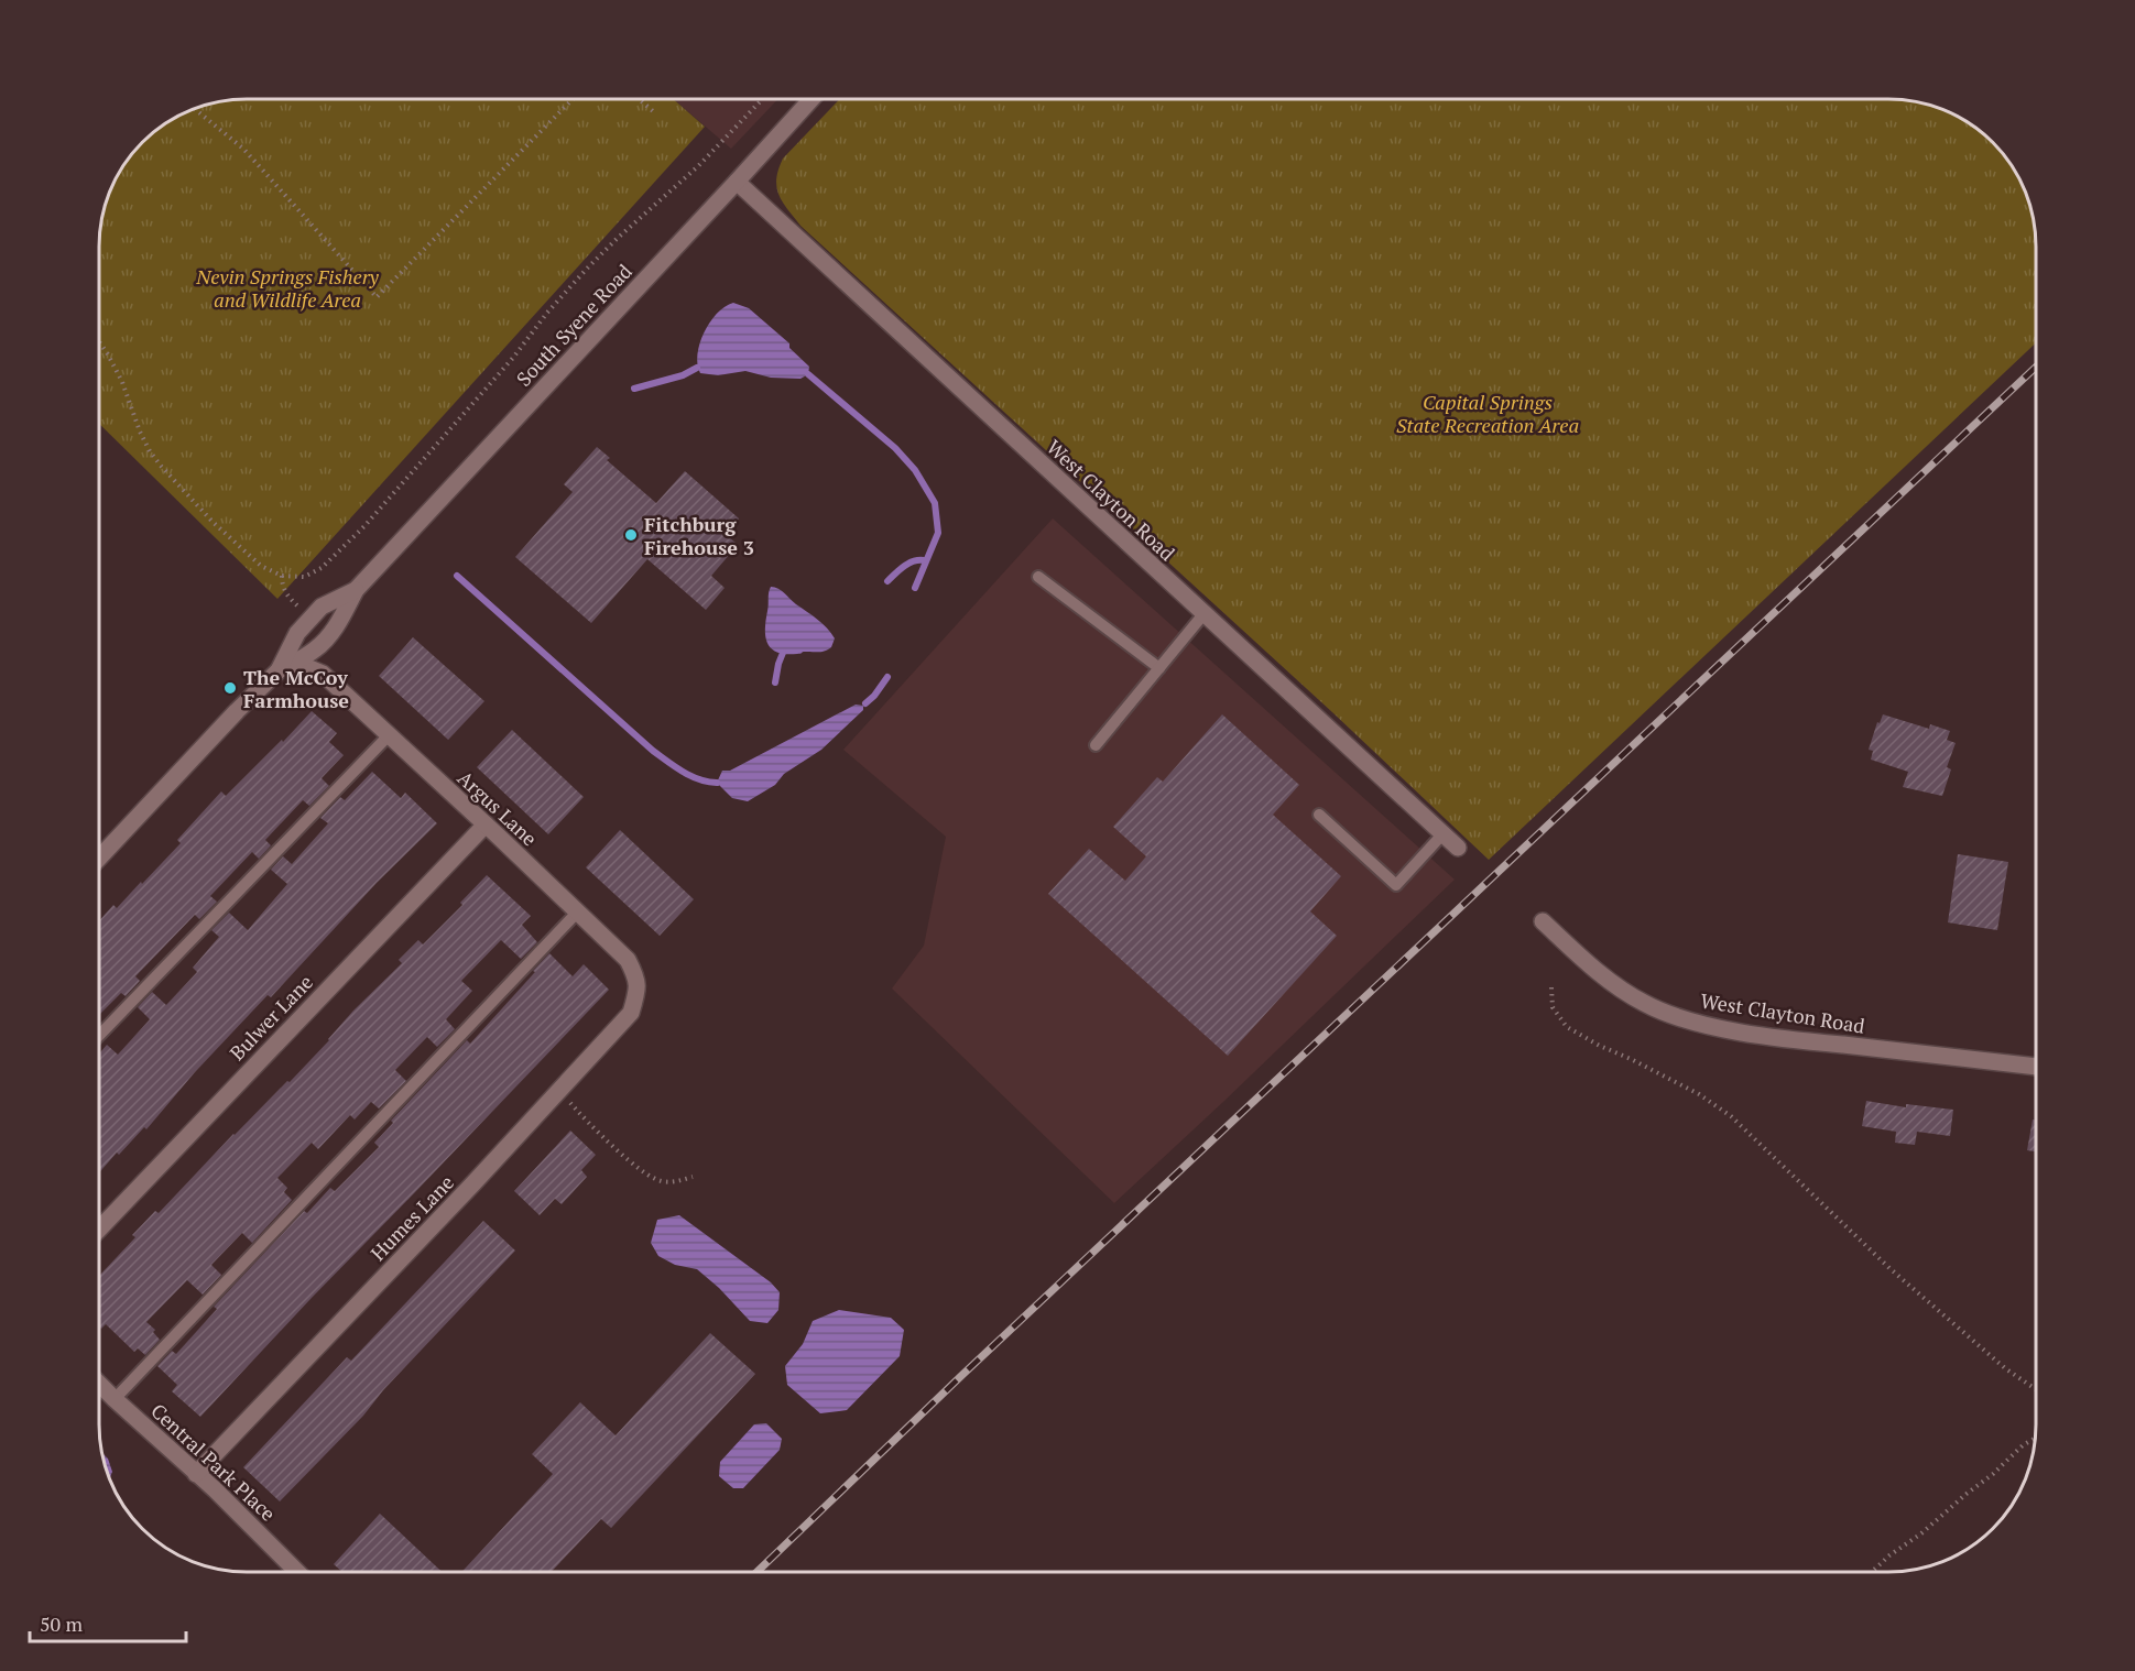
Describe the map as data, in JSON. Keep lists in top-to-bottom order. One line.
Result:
{"streets":{"street":["South Syene Road","West Clayton Road","Argus Lane","Bulwer Lane","Humes Lane","Central Park Place"]},"crossings":[["South Syene Road","West Clayton Road"],["South Syene Road","Argus Lane"],["Argus Lane","Bulwer Lane"],["Argus Lane","Humes Lane"],["Humes Lane","Central Park Place"]],"parks":["Nevin Springs Fishery and Wildlife Area","Capital Springs State Recreation Area"],"places":["Fitchburg Firehouse 3","The McCoy Farmhouse"],"scale_bar":"50 m"}
